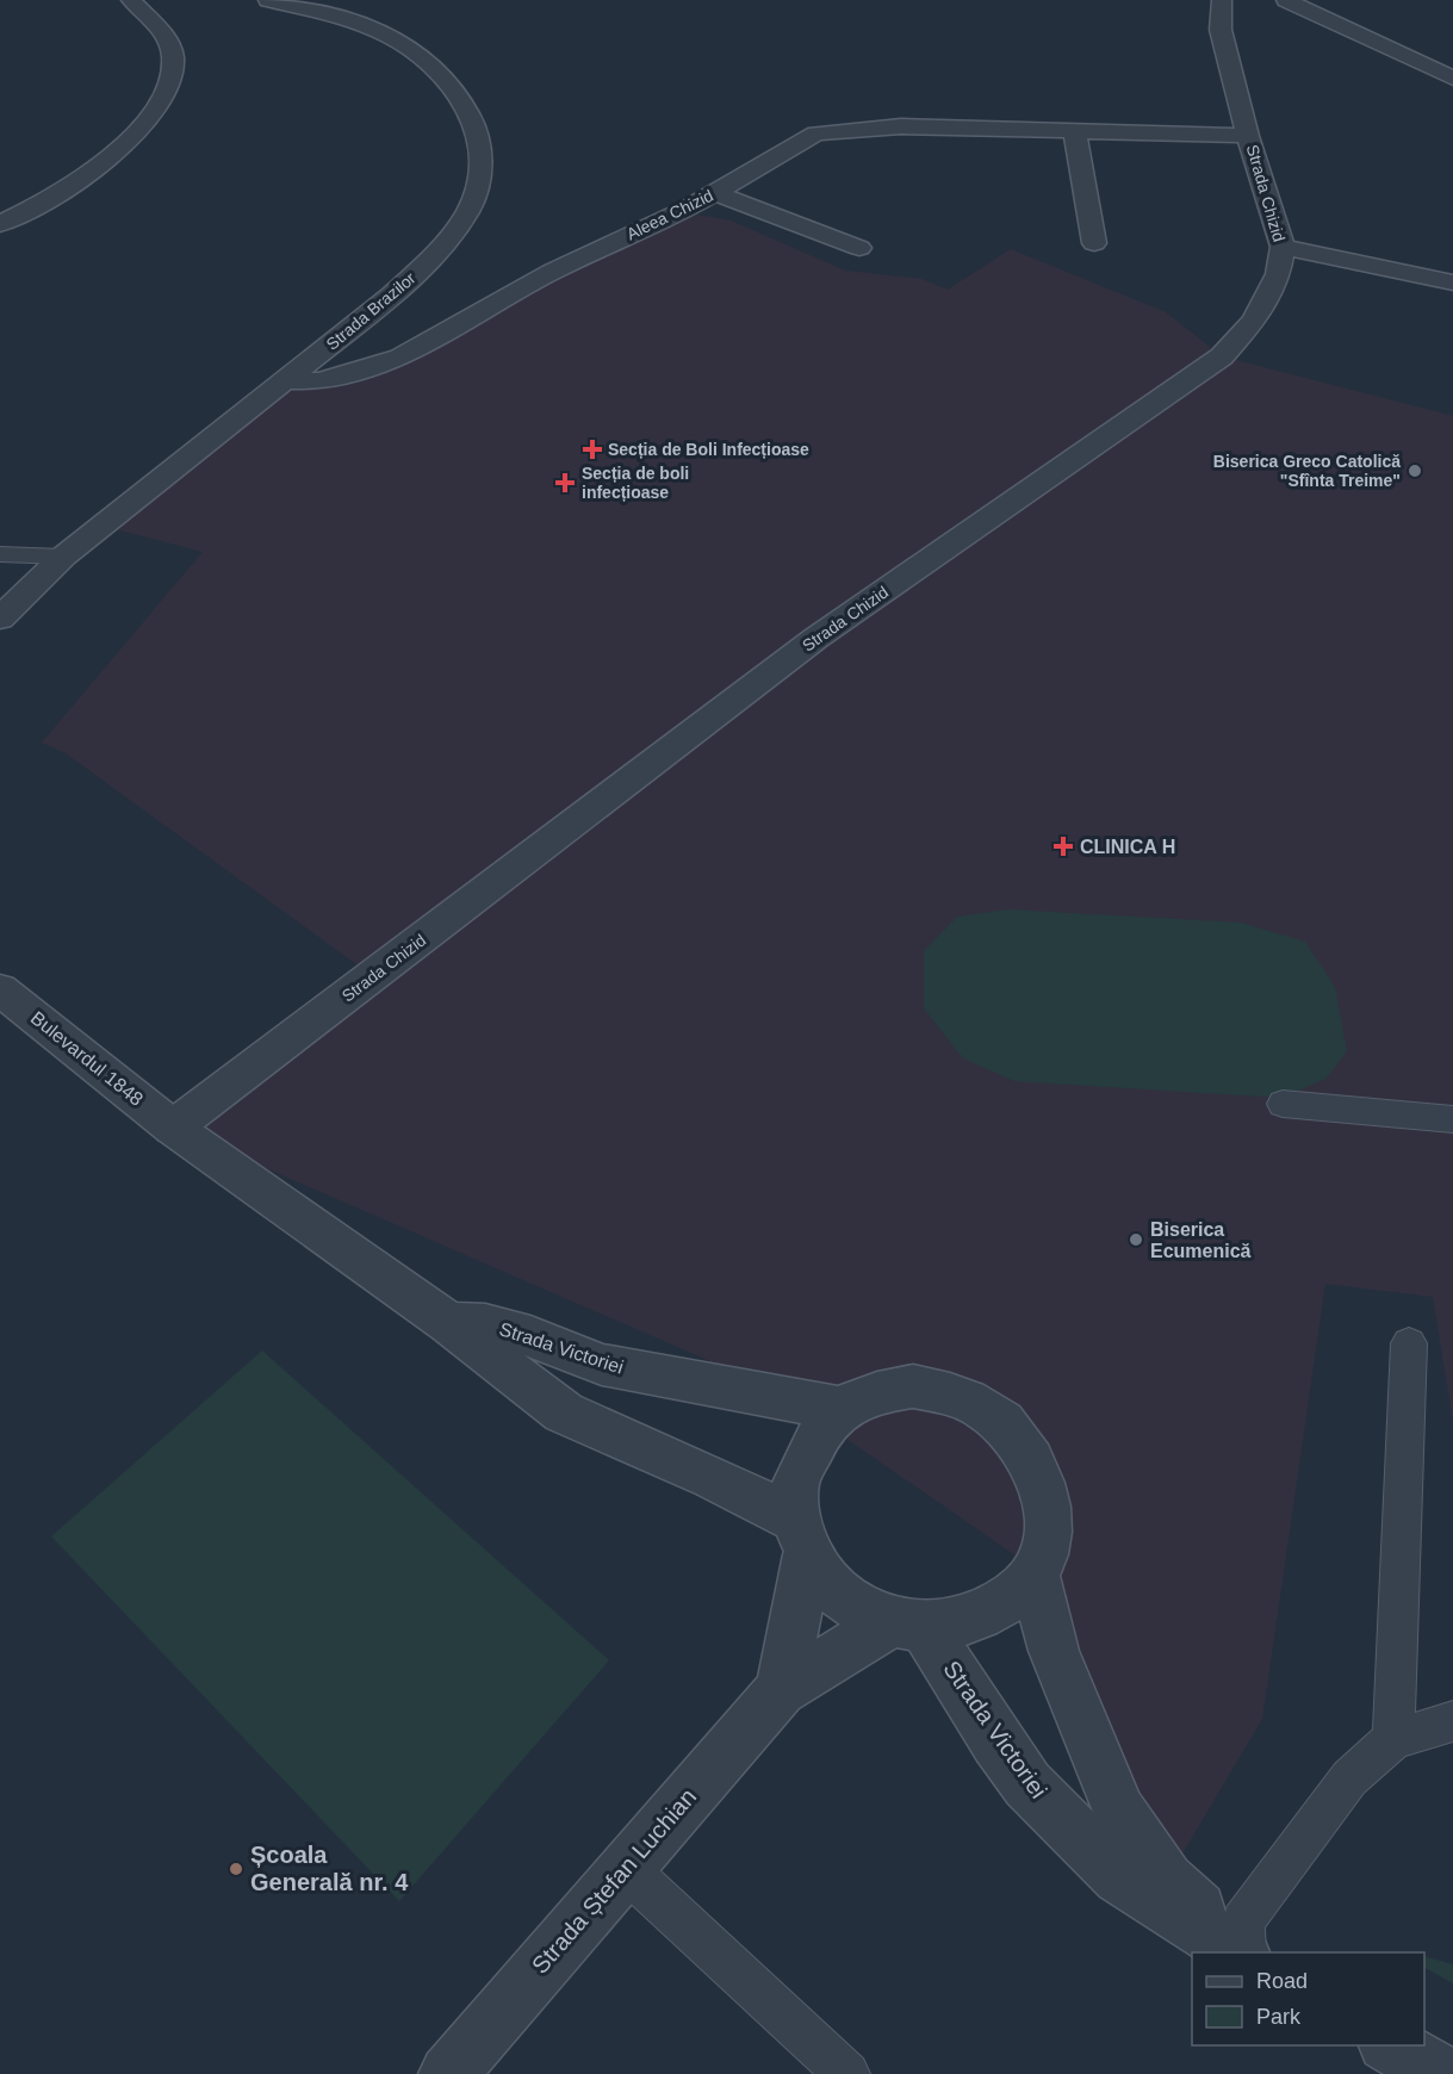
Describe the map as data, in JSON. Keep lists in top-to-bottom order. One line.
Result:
{"streets":{"street":["Strada Chizid","Aleea Chizid","Strada Brazilor","Bulevardul 1848","Strada Victoriei","Strada Ștefan Luchian"]},"crossings":[["Strada Chizid","Aleea Chizid"],["Strada Chizid","Bulevardul 1848"],["Strada Chizid","Strada Victoriei"],["Aleea Chizid","Strada Brazilor"],["Bulevardul 1848","Strada Victoriei"],["Strada Victoriei","Strada Ștefan Luchian"]],"places":{"health":["Secția de Boli Infecțioase","Secția de boli infecțioase","CLINICA H"],"other":["Biserica Greco Catolică \"Sfînta Treime\"","Biserica Ecumenică","Școala Generală nr. 4"]},"legend":["Road","Park"]}
